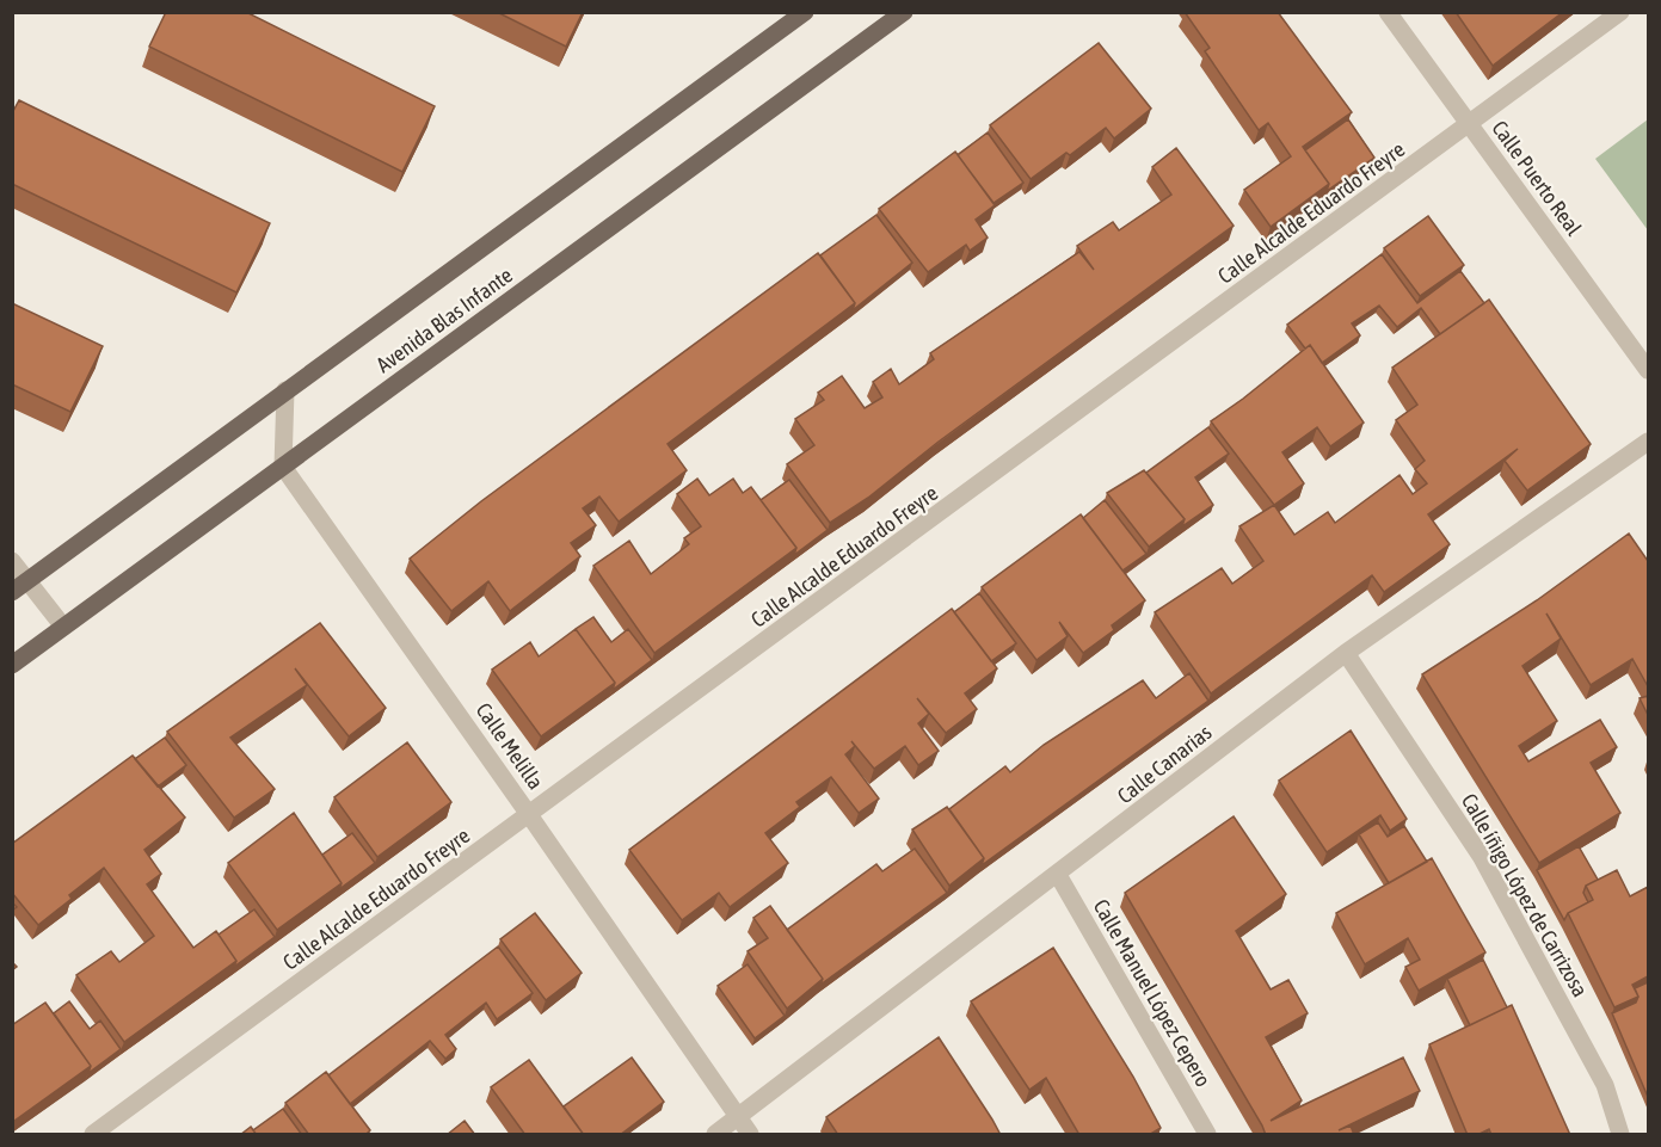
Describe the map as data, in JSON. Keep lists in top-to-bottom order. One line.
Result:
{"streets":{"main road":["Avenida Blas Infante"],"street":["Calle Puerto Real","Calle Alcalde Eduardo Freyre","Calle Melilla","Calle Canarias","Calle íñigo López de Carrizosa","Calle Manuel López Cepero"]},"crossings":[["Calle Puerto Real","Calle Alcalde Eduardo Freyre"],["Calle Alcalde Eduardo Freyre","Calle Melilla"],["Avenida Blas Infante","Calle Melilla"],["Calle Melilla","Calle Canarias"],["Calle Canarias","Calle íñigo López de Carrizosa"],["Calle Canarias","Calle Manuel López Cepero"]]}
